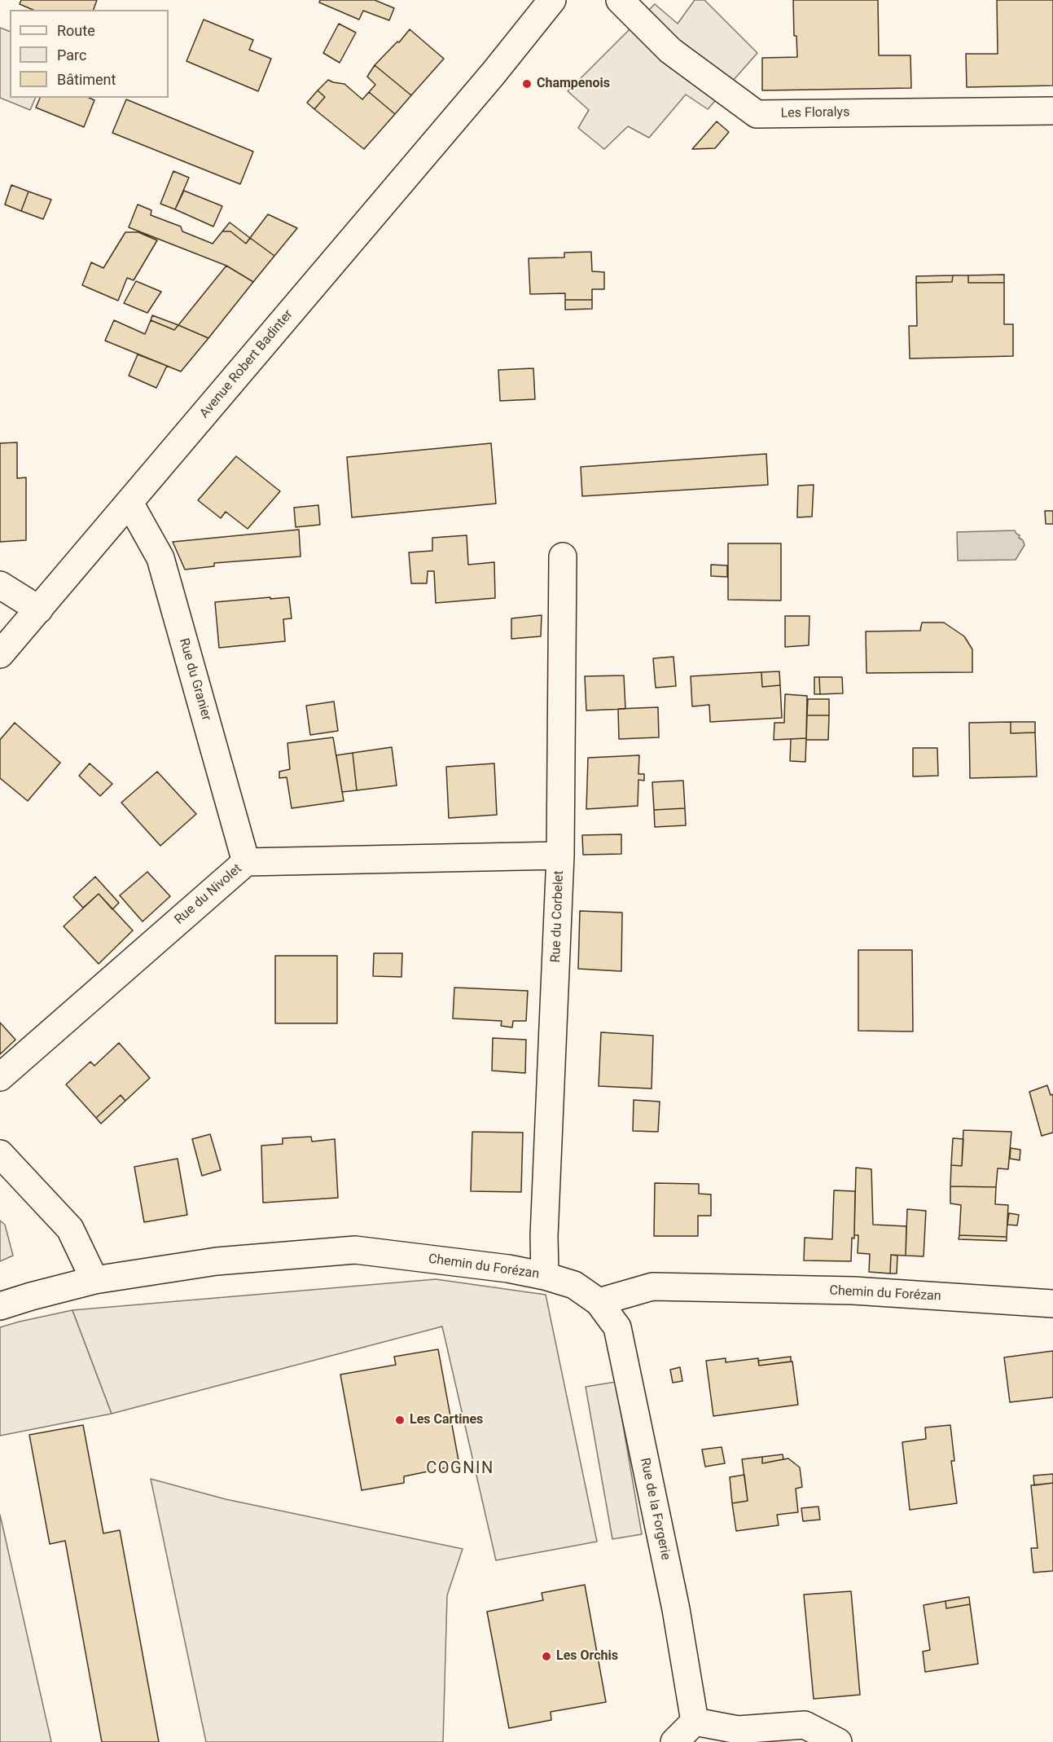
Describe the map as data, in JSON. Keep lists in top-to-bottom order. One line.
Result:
{"streets":{"street":["Les Floralys","Avenue Robert Badinter","Rue du Granier","Rue du Nivolet","Rue du Corbelet","Chemin du Forézan","Rue de la Forgerie"]},"crossings":[["Avenue Robert Badinter","Rue du Granier"],["Rue du Granier","Rue du Nivolet"],["Rue du Nivolet","Rue du Corbelet"],["Rue du Corbelet","Chemin du Forézan"],["Chemin du Forézan","Rue de la Forgerie"]],"districts":["COGNIN"],"places":["Champenois","Les Cartines","Les Orchis"],"legend":["Route","Parc","Bâtiment"]}
